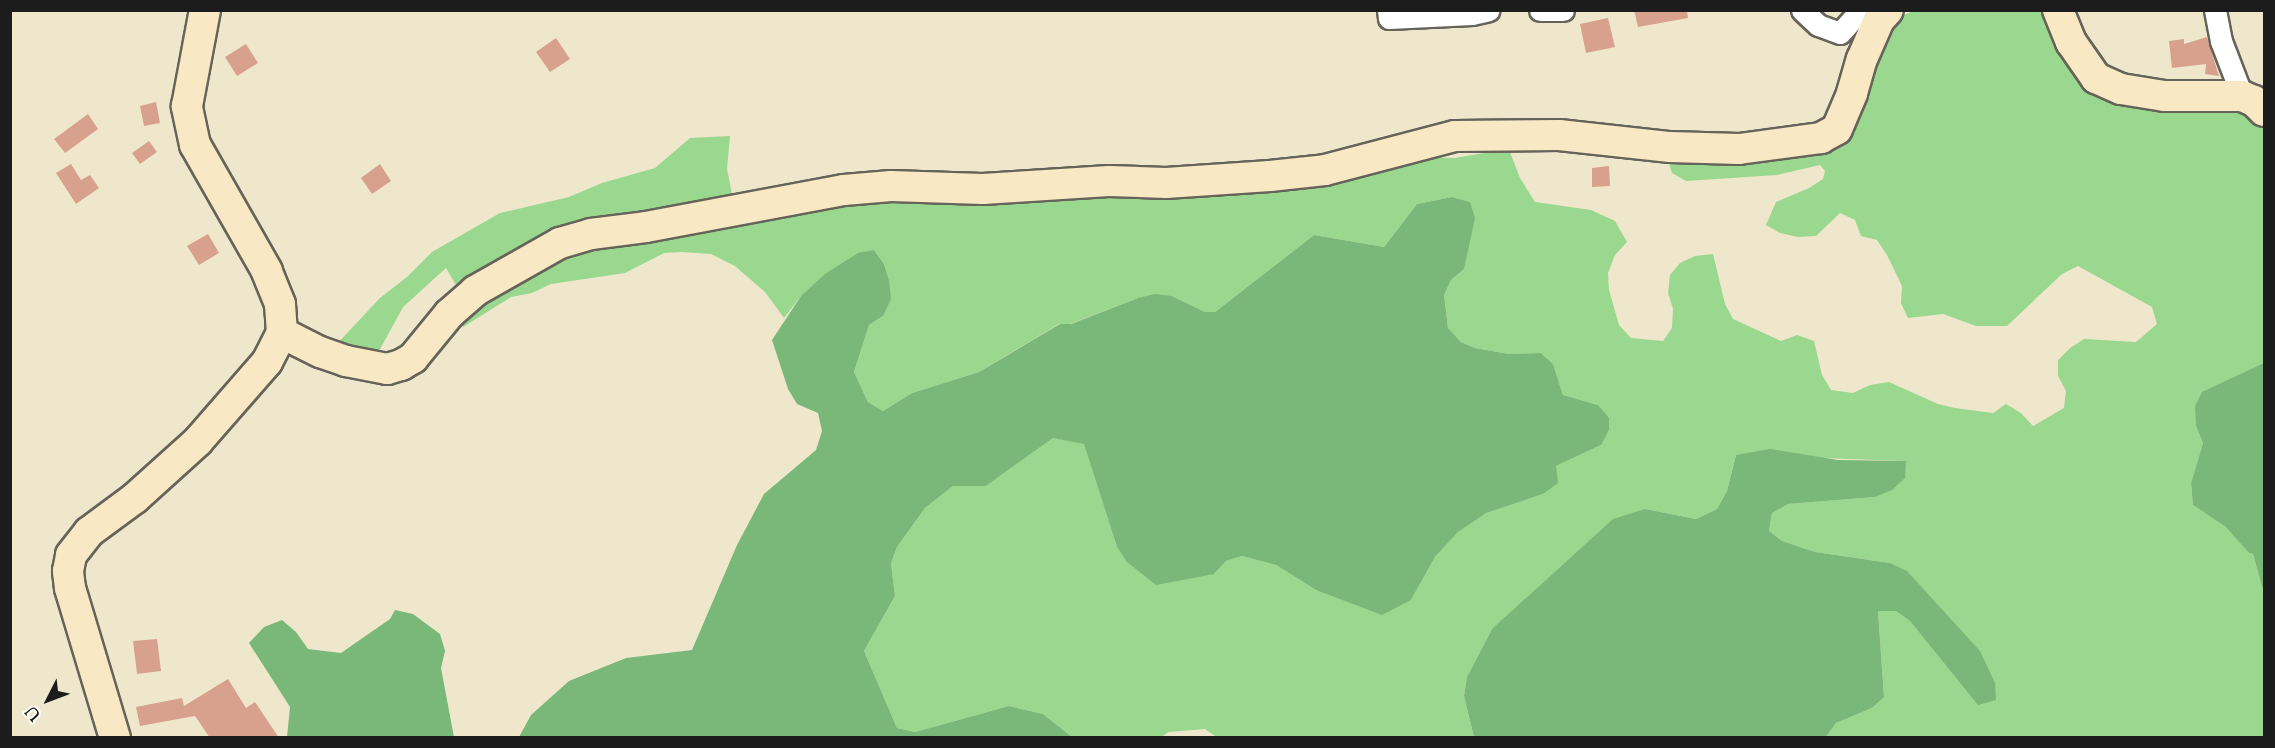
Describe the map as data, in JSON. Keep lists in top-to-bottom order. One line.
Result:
{"north":"bottom left"}
